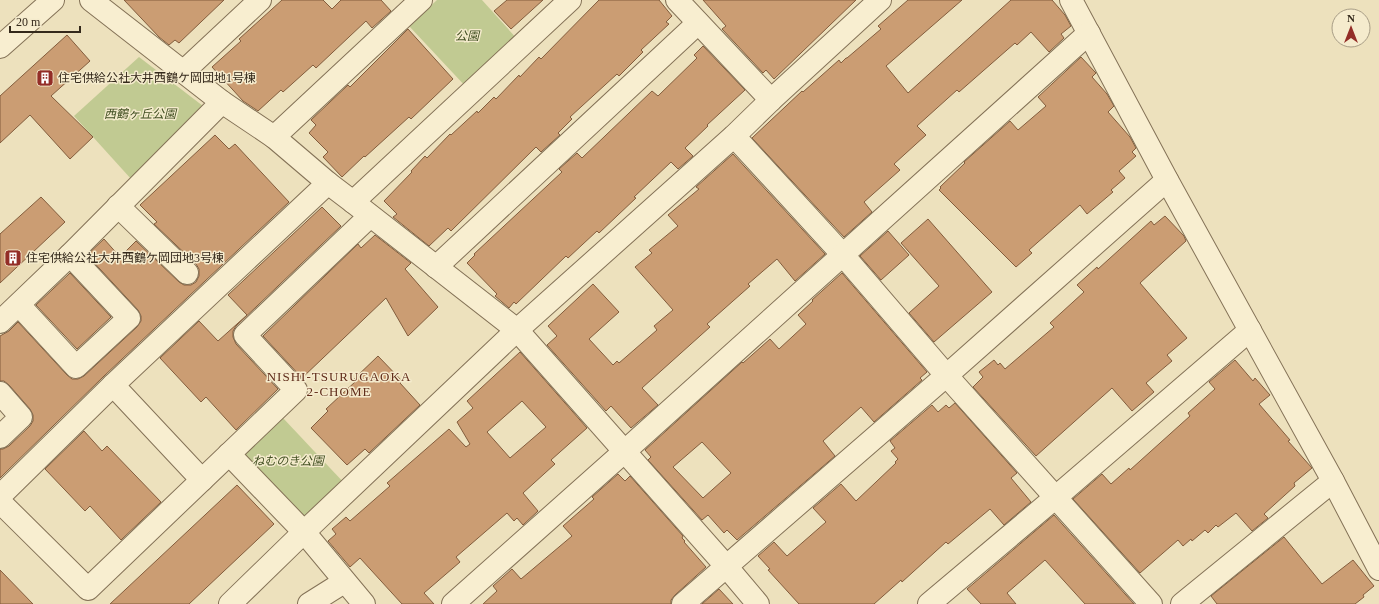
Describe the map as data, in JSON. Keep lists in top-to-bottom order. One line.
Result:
{"districts":["NISHI-TSURUGAOKA 2-CHOME"],"parks":["公園","西鶴ヶ丘公園","ねむのき公園"],"places":{"building":["住宅供給公社大井西鶴ケ岡団地1号棟","住宅供給公社大井西鶴ケ岡団地3号棟"]},"scale_bar":"20 m","north":"top"}
